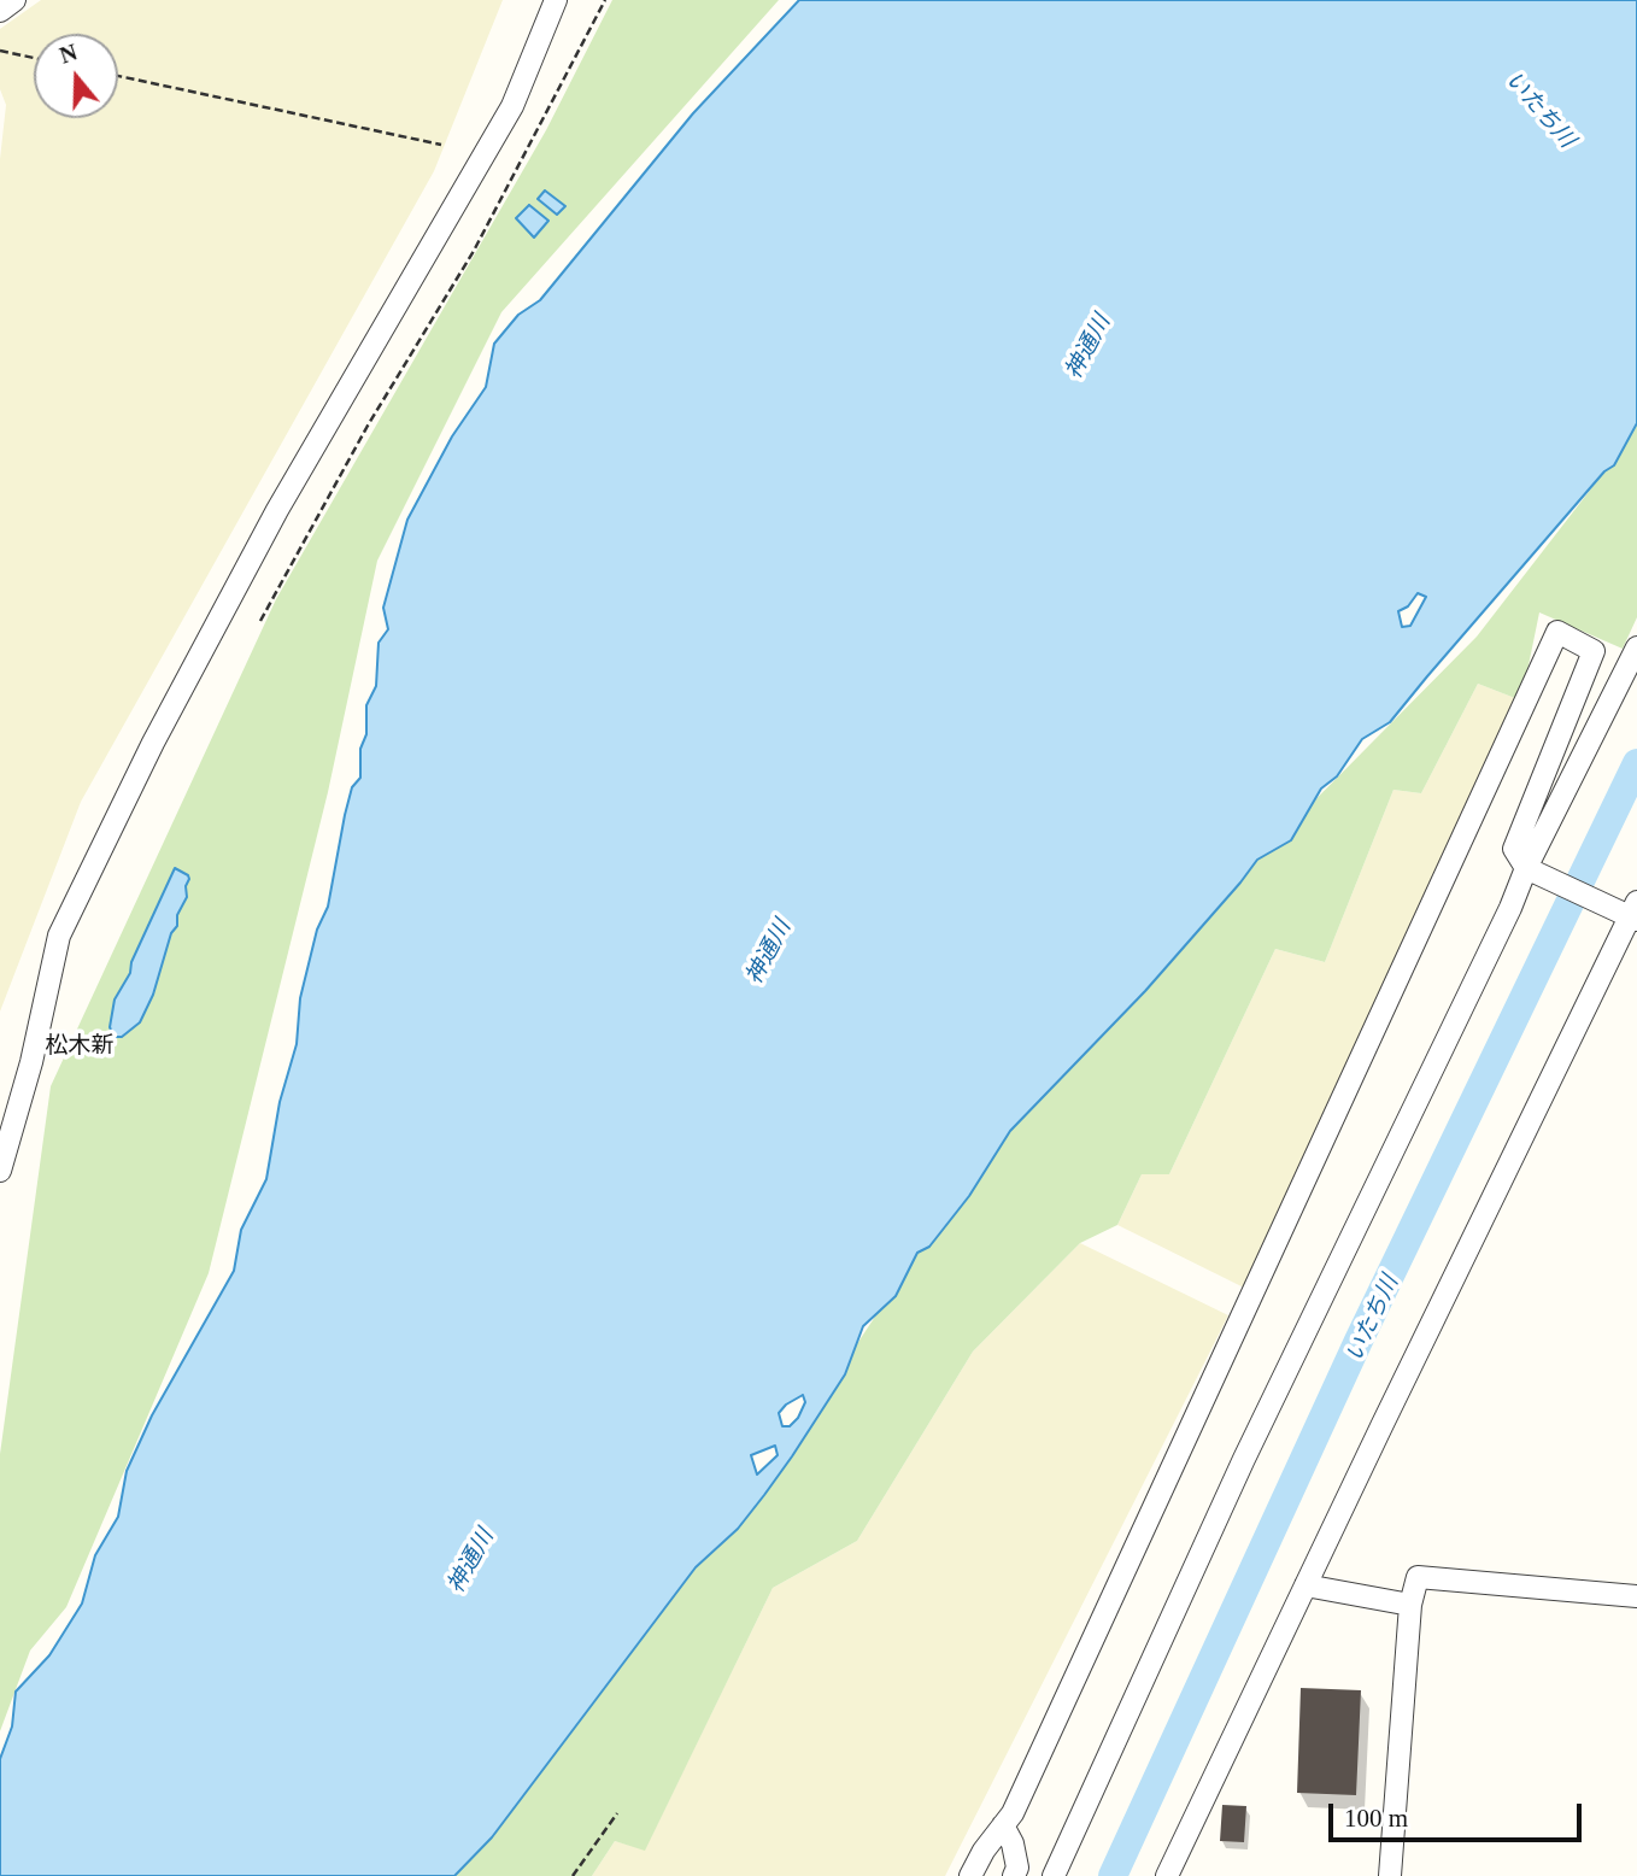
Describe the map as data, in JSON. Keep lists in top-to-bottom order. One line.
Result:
{"districts":["松木新"],"water":["いたち川","神通川"],"scale_bar":"100 m","north":"top"}
